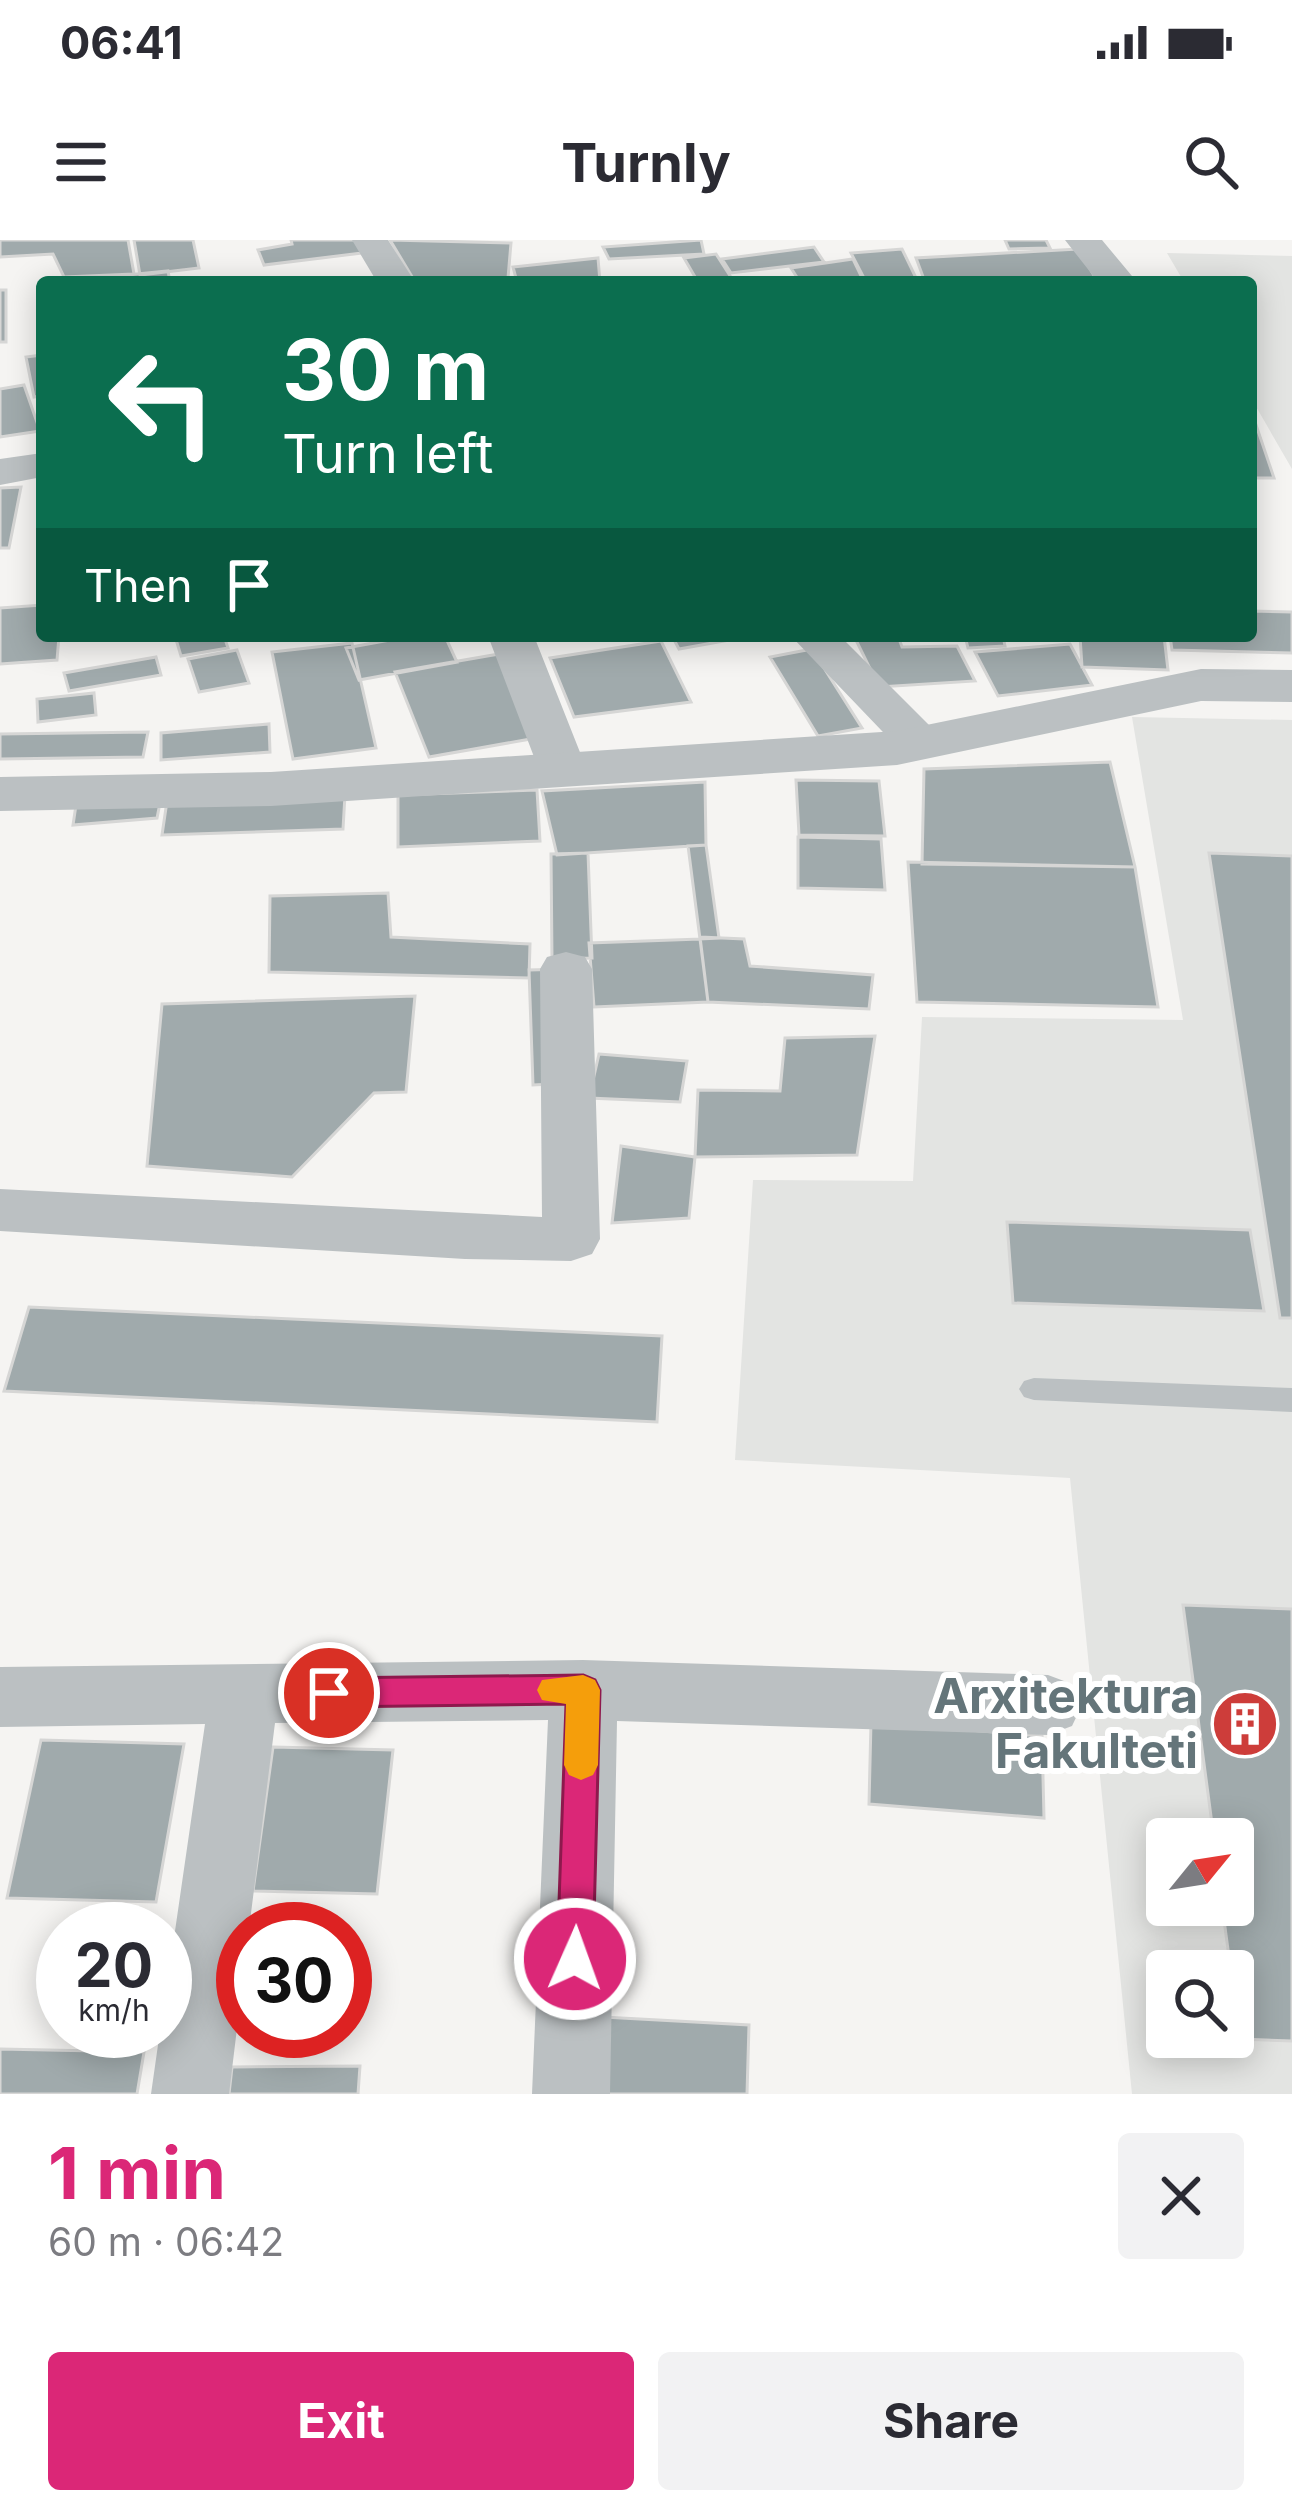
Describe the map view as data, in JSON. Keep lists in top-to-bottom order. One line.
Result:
{"places":{"building":["Arxitektura Fakulteti"]},"north":"top right","page":{"status":"06:41","header":"Turnly","turn":["30 m","Turn left"],"then":"Then","speed":"20 km/h","limit":"30","heading":["1 min","60 m · 06:42"],"buttons":["Exit","Share"]}}
